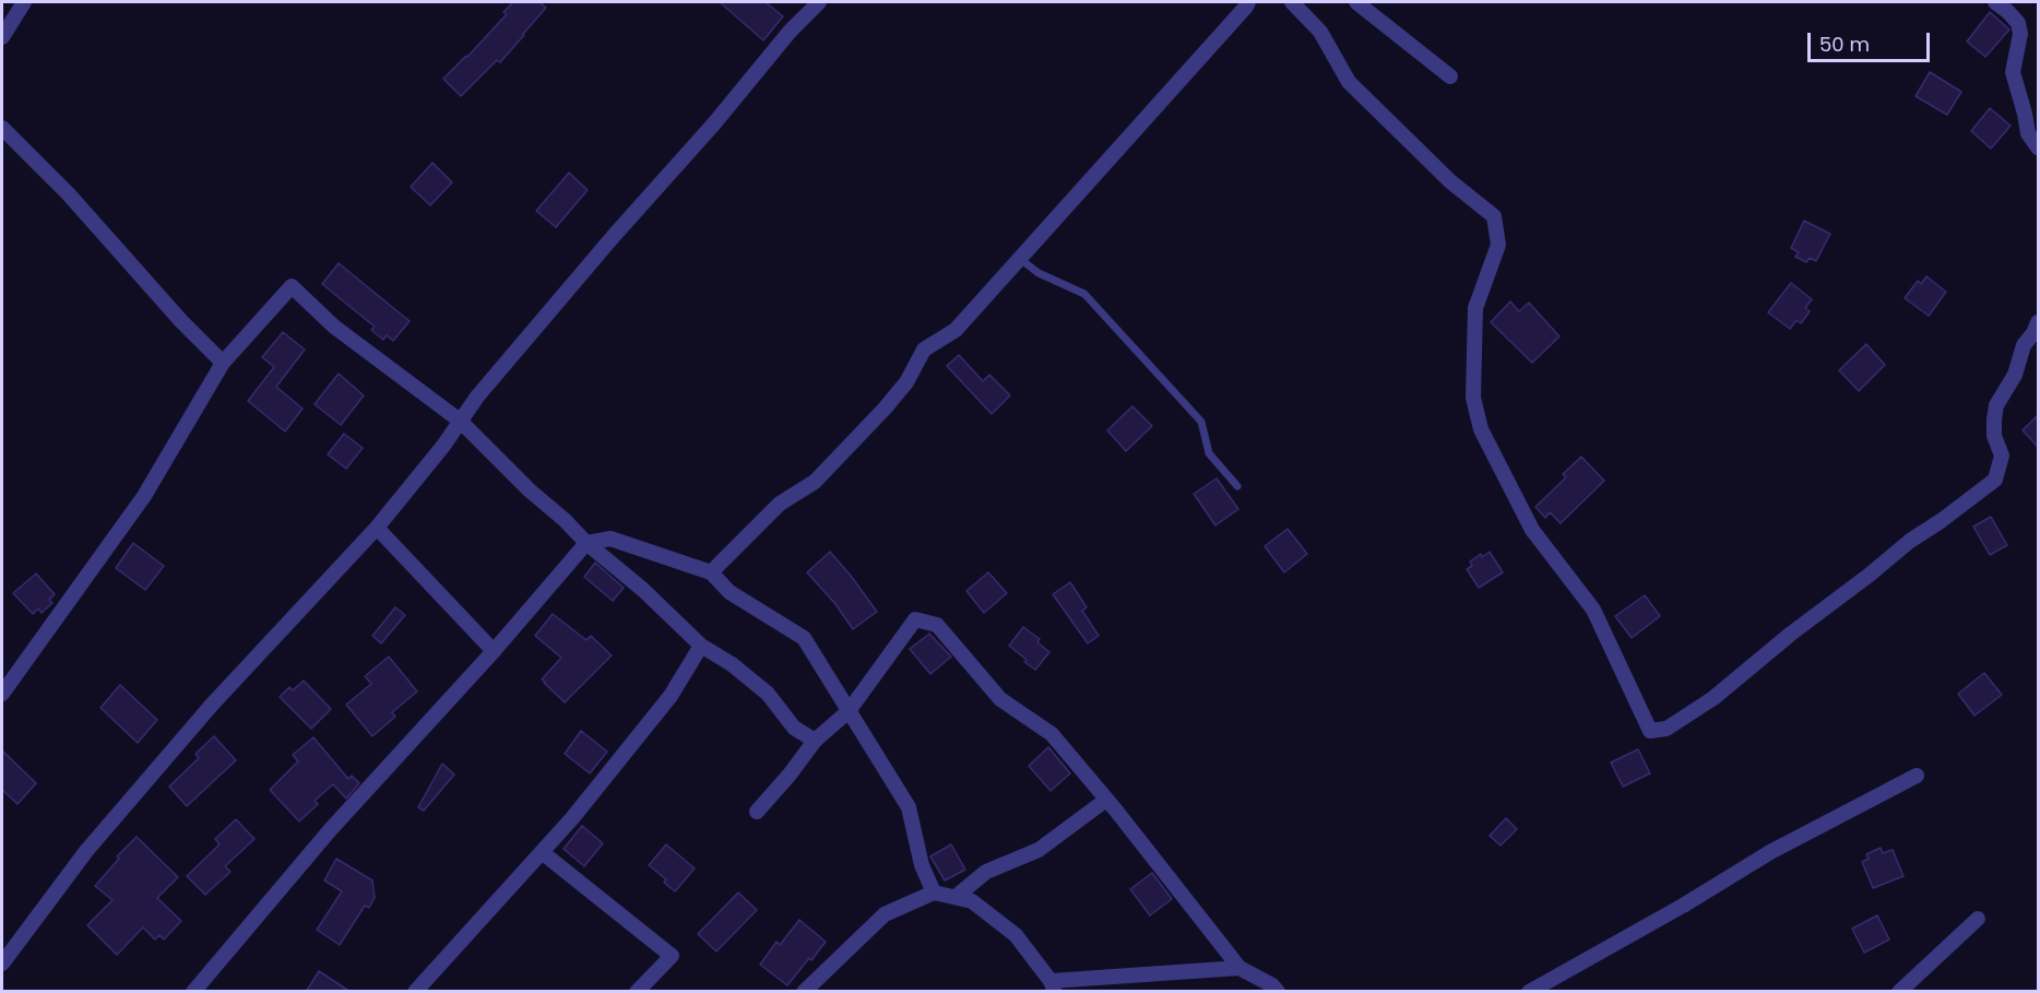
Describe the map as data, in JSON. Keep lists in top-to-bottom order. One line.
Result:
{"scale_bar":"50 m"}
